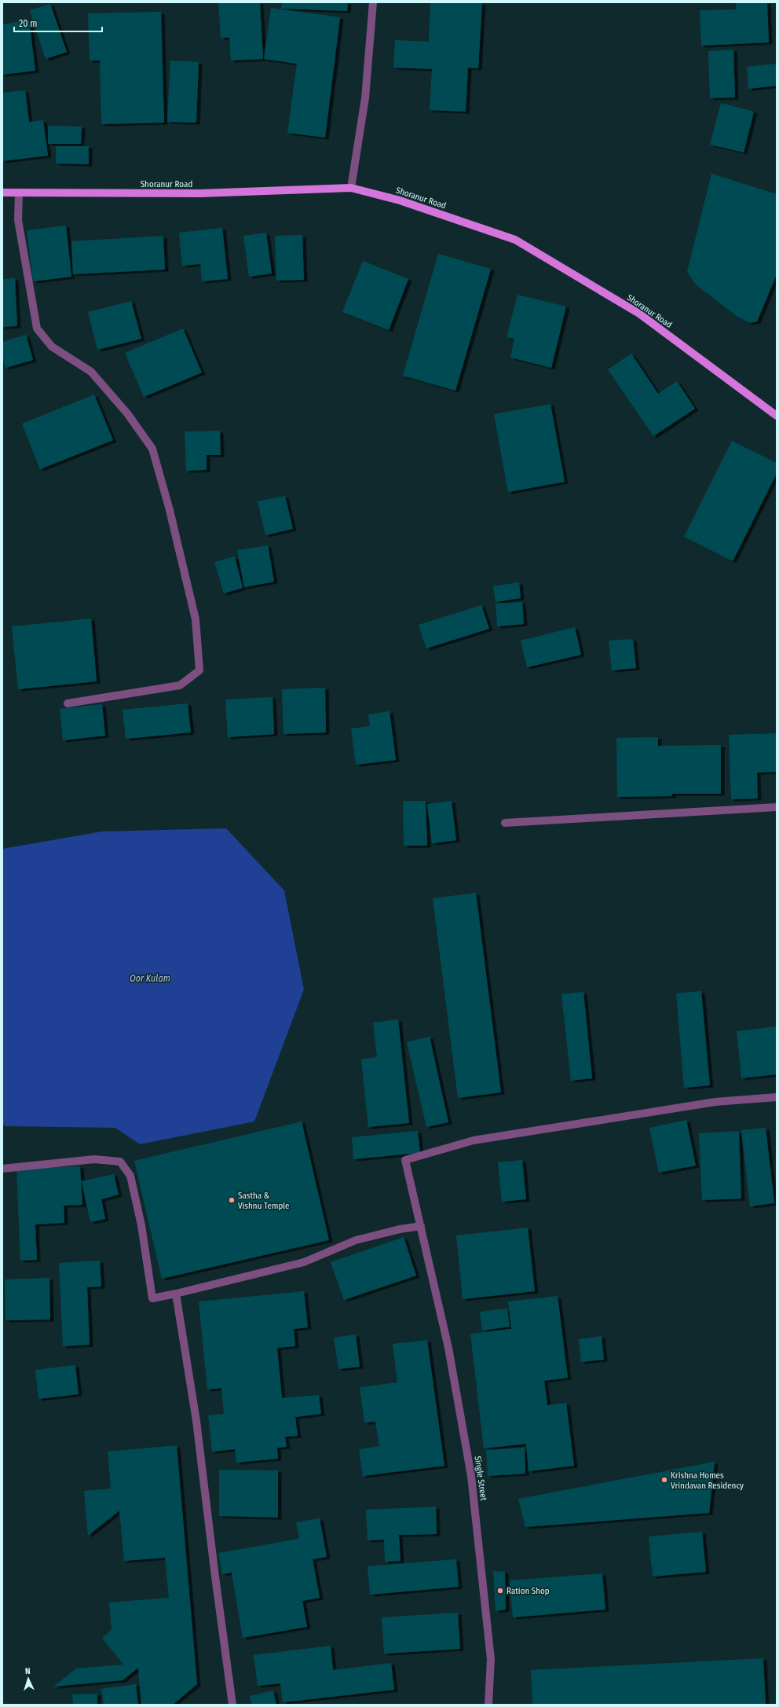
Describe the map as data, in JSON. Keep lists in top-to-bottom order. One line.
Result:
{"streets":{"main road":["Shoranur Road"],"street":["Single Street"]},"water":["Oor Kulam"],"places":["Sastha & Vishnu Temple","Krishna Homes Vrindavan Residency","Ration Shop"],"scale_bar":"20 m","north":"top"}
